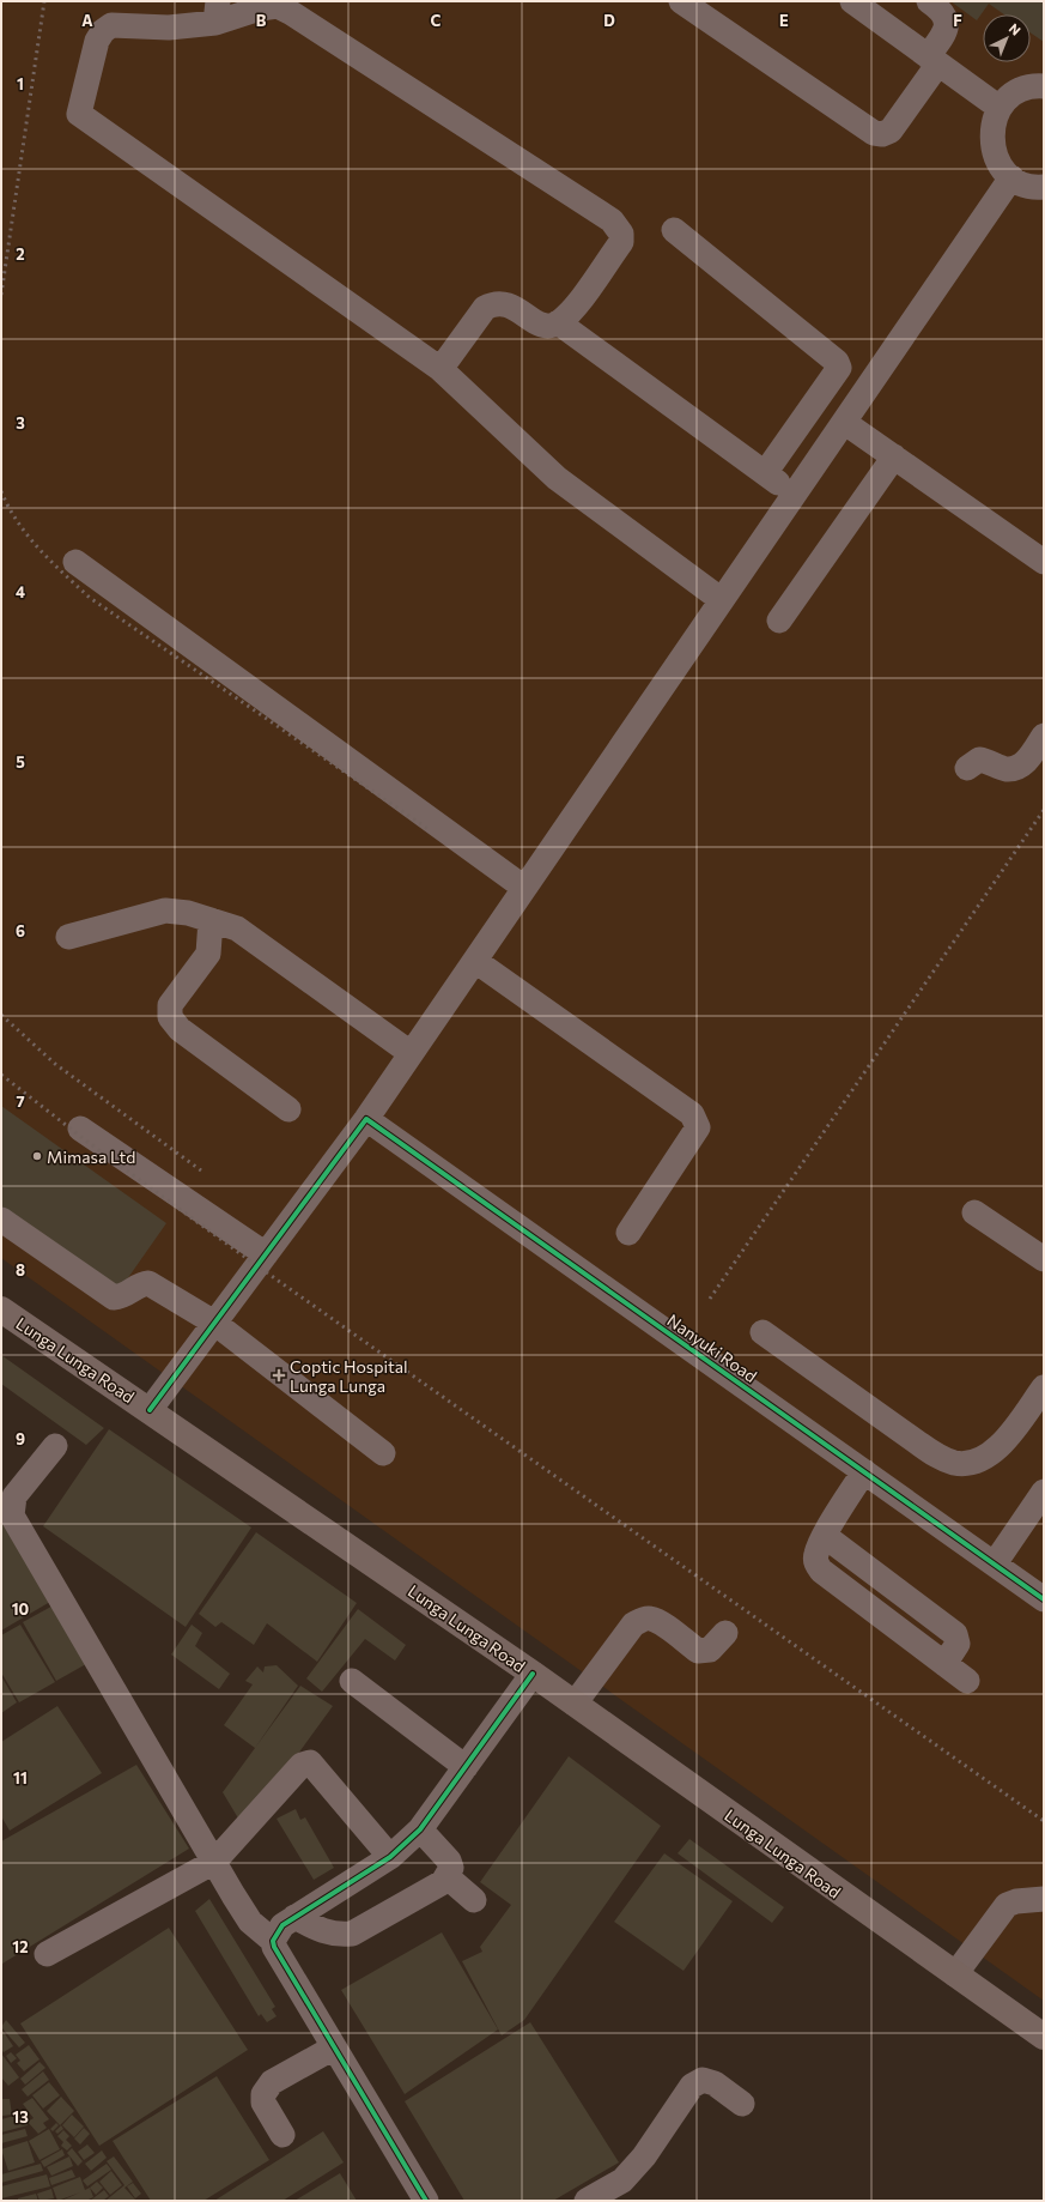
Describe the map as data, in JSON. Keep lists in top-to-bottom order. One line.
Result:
{"streets":{"main road":["Lunga Lunga Road"],"street":["Nanyuki Road"]},"places":{"other":["Mimasa Ltd"],"health":["Coptic Hospital Lunga Lunga"]},"north":"top right","grid":{"columns":["A","B","C","D","E","F"],"rows":["1","2","3","4","5","6","7","8","9","10","11","12","13"]}}
